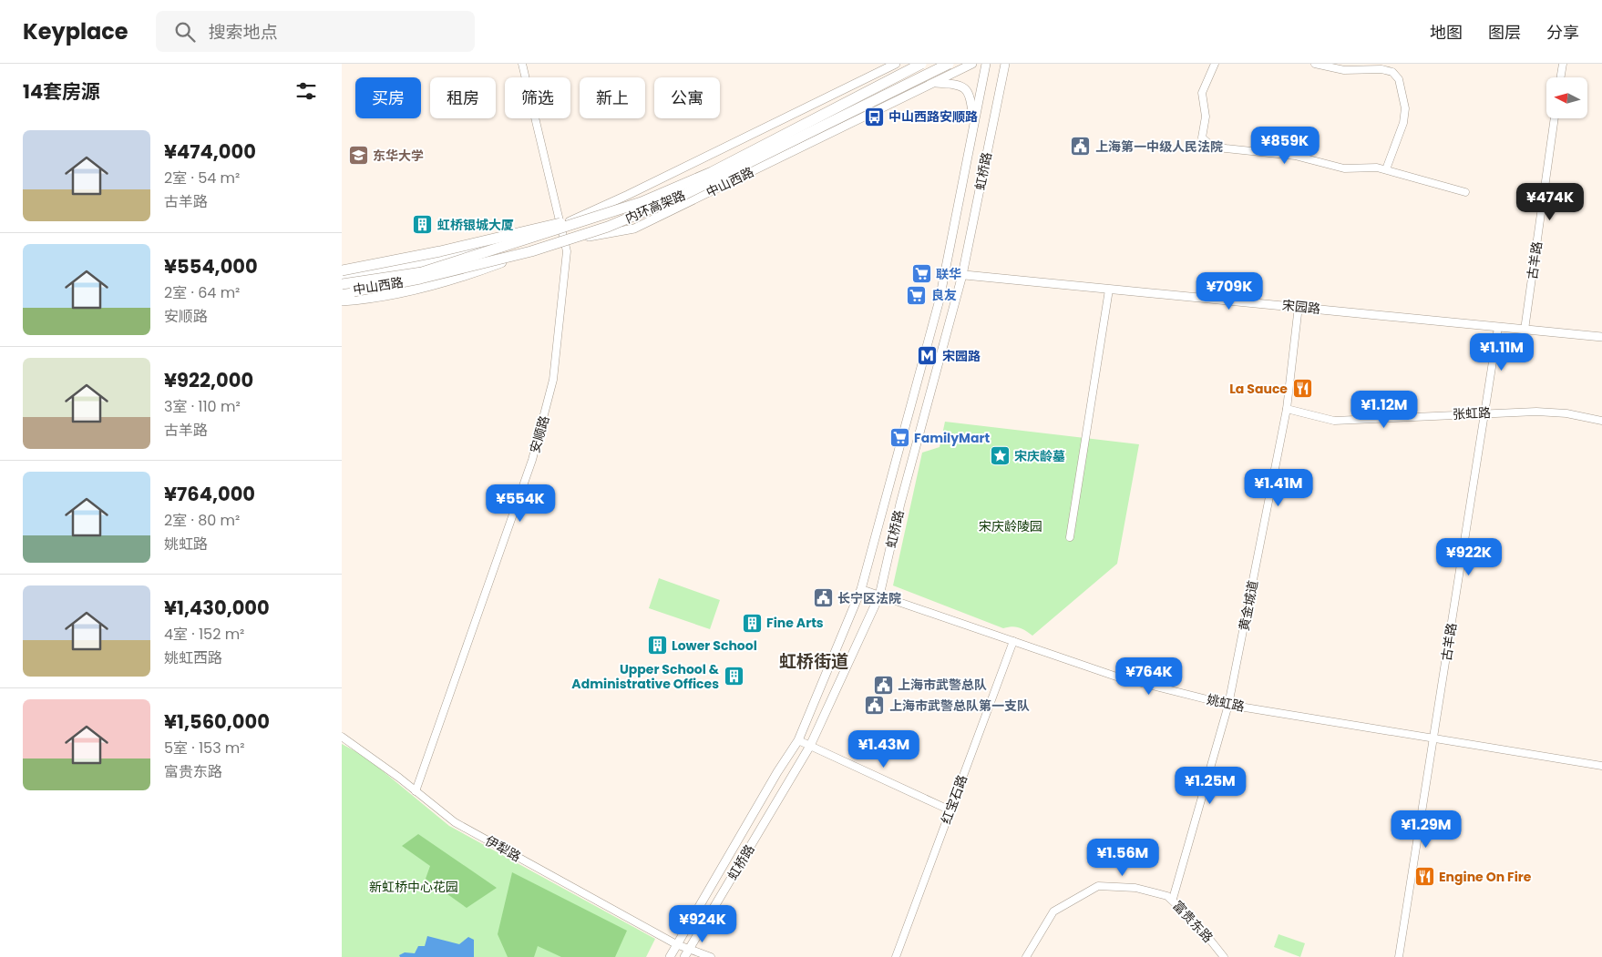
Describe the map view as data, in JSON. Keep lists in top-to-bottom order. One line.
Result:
{"streets":{"highway":["内环高架路"],"main road":["虹桥路","中山西路","宋园路"],"street":["古羊路","张虹路","安顺路","黄金城道","姚虹路","红宝石路","伊犁路","富贵东路"]},"crossings":[["虹桥路","宋园路"],["虹桥路","姚虹路"],["虹桥路","伊犁路"],["中山西路","内环高架路"],["中山西路","安顺路"],["古羊路","宋园路"],["古羊路","张虹路"],["古羊路","姚虹路"],["宋园路","黄金城道"],["张虹路","黄金城道"],["安顺路","伊犁路"],["黄金城道","姚虹路"],["黄金城道","富贵东路"],["姚虹路","红宝石路"]],"districts":["虹桥街道"],"parks":["宋庆龄陵园","新虹桥中心花园"],"places":{"bus stop":["中山西路安顺路"],"public building":["上海第一中级人民法院","长宁区法院","上海市武警总队","上海市武警总队第一支队"],"school or university":["东华大学"],"building":["虹桥银城大厦","Fine Arts","Lower School","Upper School & Administrative Offices"],"supermarket":["联华","良友","FamilyMart"],"metro station":["宋园路"],"restaurant":["La Sauce","Engine On Fire"],"place":["宋庆龄墓"]},"north":"left","page":{"header":"Keyplace","search":"搜索地点","nav":["地图","图层","分享"],"heading":"14套房源","chip":["买房","租房","筛选","新上","公寓"],"list":[{"name":"¥474,000","note":"2室 · 54 m² · 古羊路"},{"name":"¥554,000","note":"2室 · 64 m² · 安顺路"},{"name":"¥922,000","note":"3室 · 110 m² · 古羊路"},{"name":"¥764,000","note":"2室 · 80 m² · 姚虹路"},{"name":"¥1,430,000","note":"4室 · 152 m² · 姚虹西路"},{"name":"¥1,560,000","note":"5室 · 153 m² · 富贵东路"}],"price":["¥859K","¥474K","¥709K","¥1.11M","¥1.12M","¥1.41M","¥554K","¥922K","¥764K","¥1.43M","¥1.25M","¥1.29M","¥1.56M","¥924K"]}}
